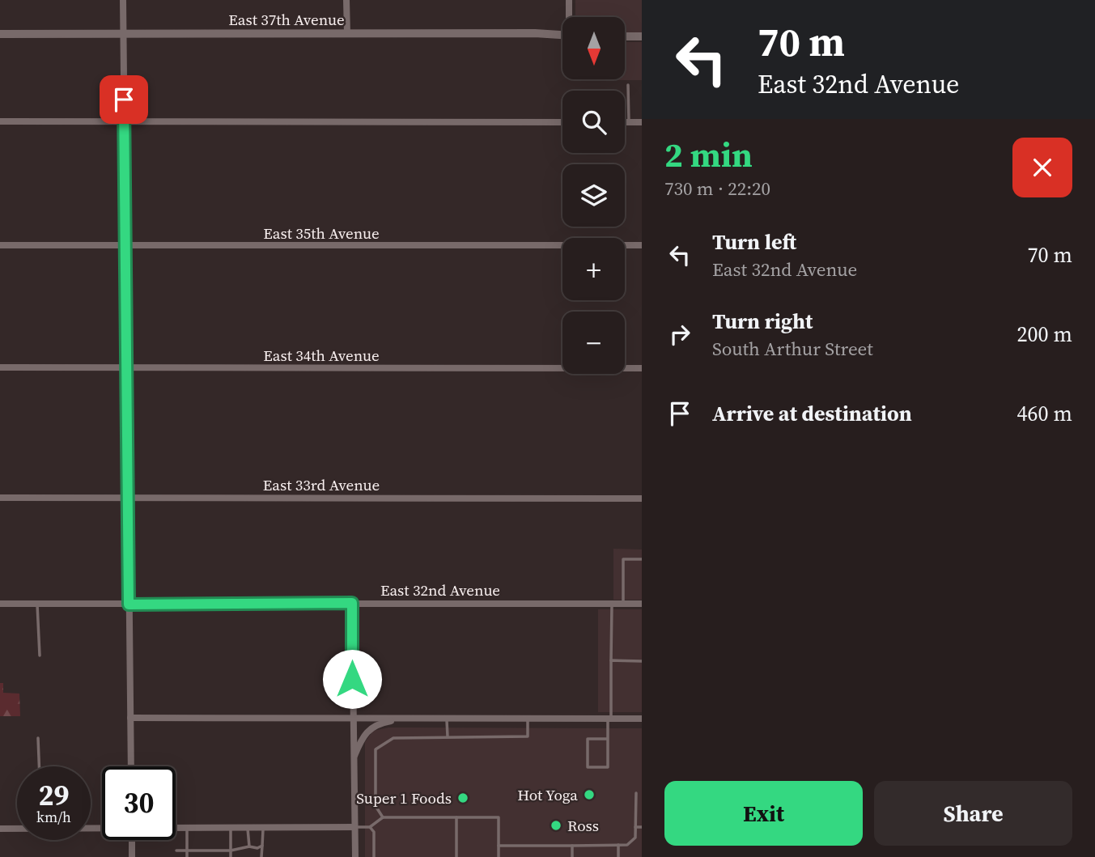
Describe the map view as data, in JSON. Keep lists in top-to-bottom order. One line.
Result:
{"streets":{"street":["East 37th Avenue","East 35th Avenue","East 34th Avenue","East 33rd Avenue","East 32nd Avenue"]},"places":["Hot Yoga","Super 1 Foods","Ross"],"north":"bottom","page":{"turn":["70 m","East 32nd Avenue"],"map_buttons":["+","−"],"heading":["2 min","730 m · 22:20"],"list":[{"name":"Turn left","note":"East 32nd Avenue","value":"70 m"},{"name":"Turn right","note":"South Arthur Street","value":"200 m"},{"name":"Arrive at destination","value":"460 m"}],"speed":"29 km/h","limit":"30","buttons":["Exit","Share"]}}
